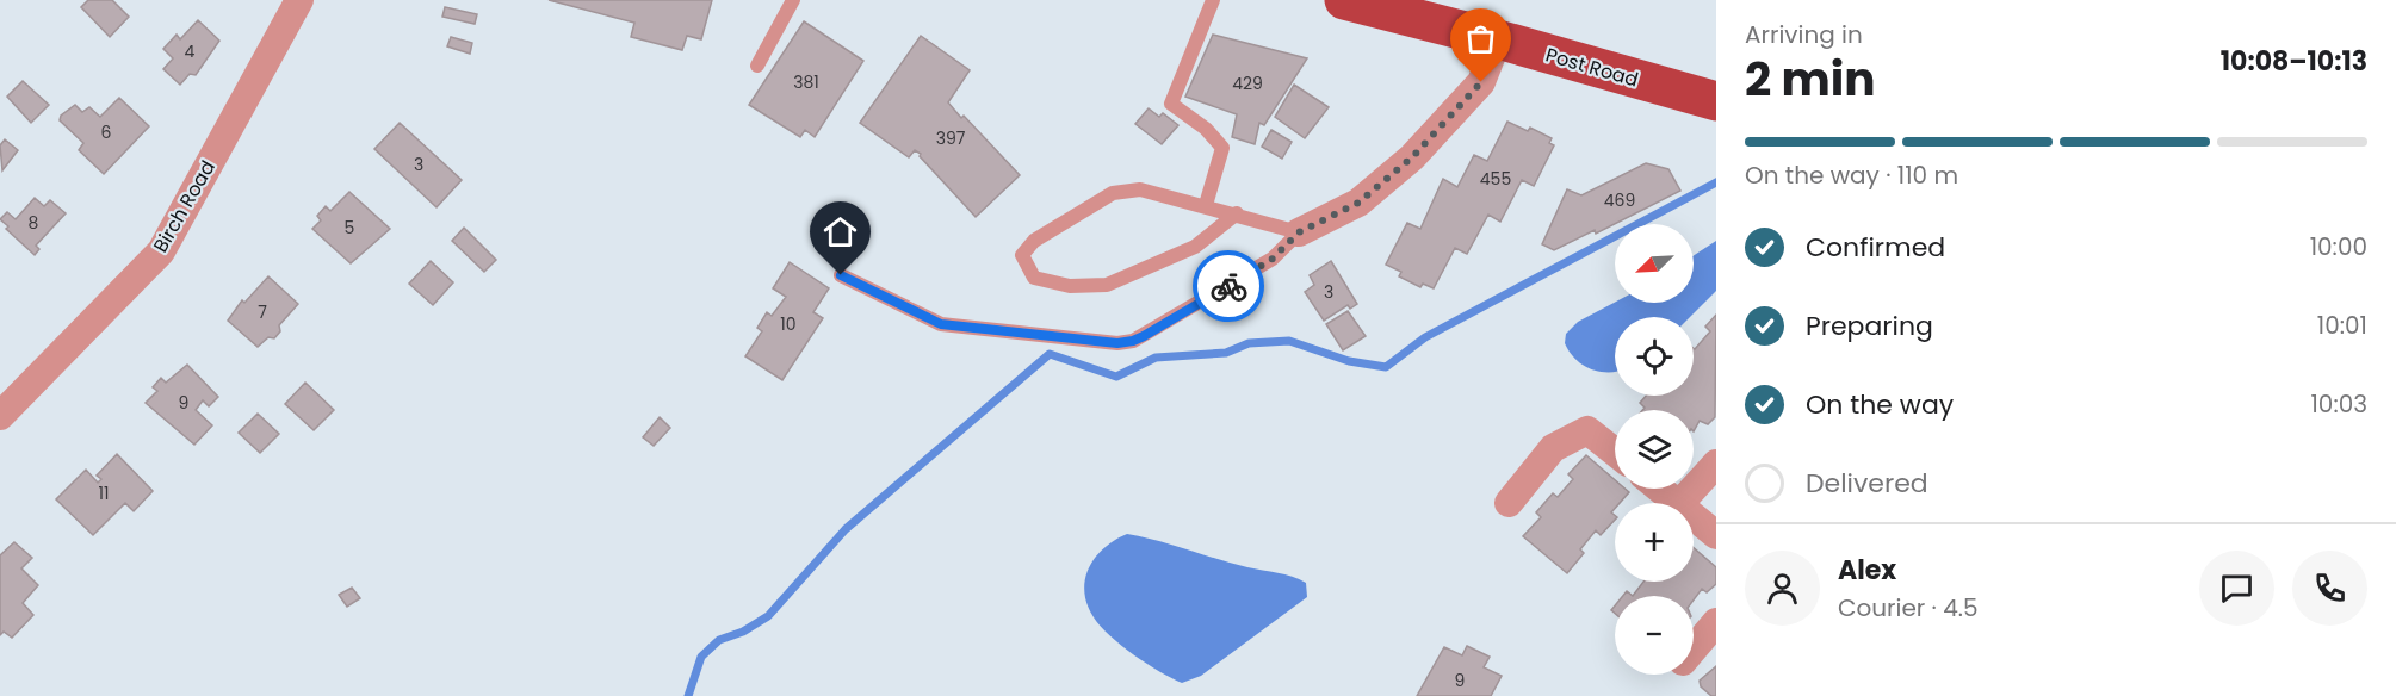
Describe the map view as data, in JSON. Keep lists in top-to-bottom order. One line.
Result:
{"streets":{"main road":["Post Road"],"street":["Birch Road"]},"house_numbers":["4","381","429","6","397","3","455","469","8","5","3","7","10","9","11","9"],"north":"bottom left","page":{"heading":["2 min","Arriving in","10:08–10:13"],"panel":["Alex","Courier · 4.5"],"bar":"On the way · 110 m","list":[["Confirmed","10:00"],["Preparing","10:01"],["On the way","10:03"],"Delivered"],"map_buttons":["+","−"]}}
